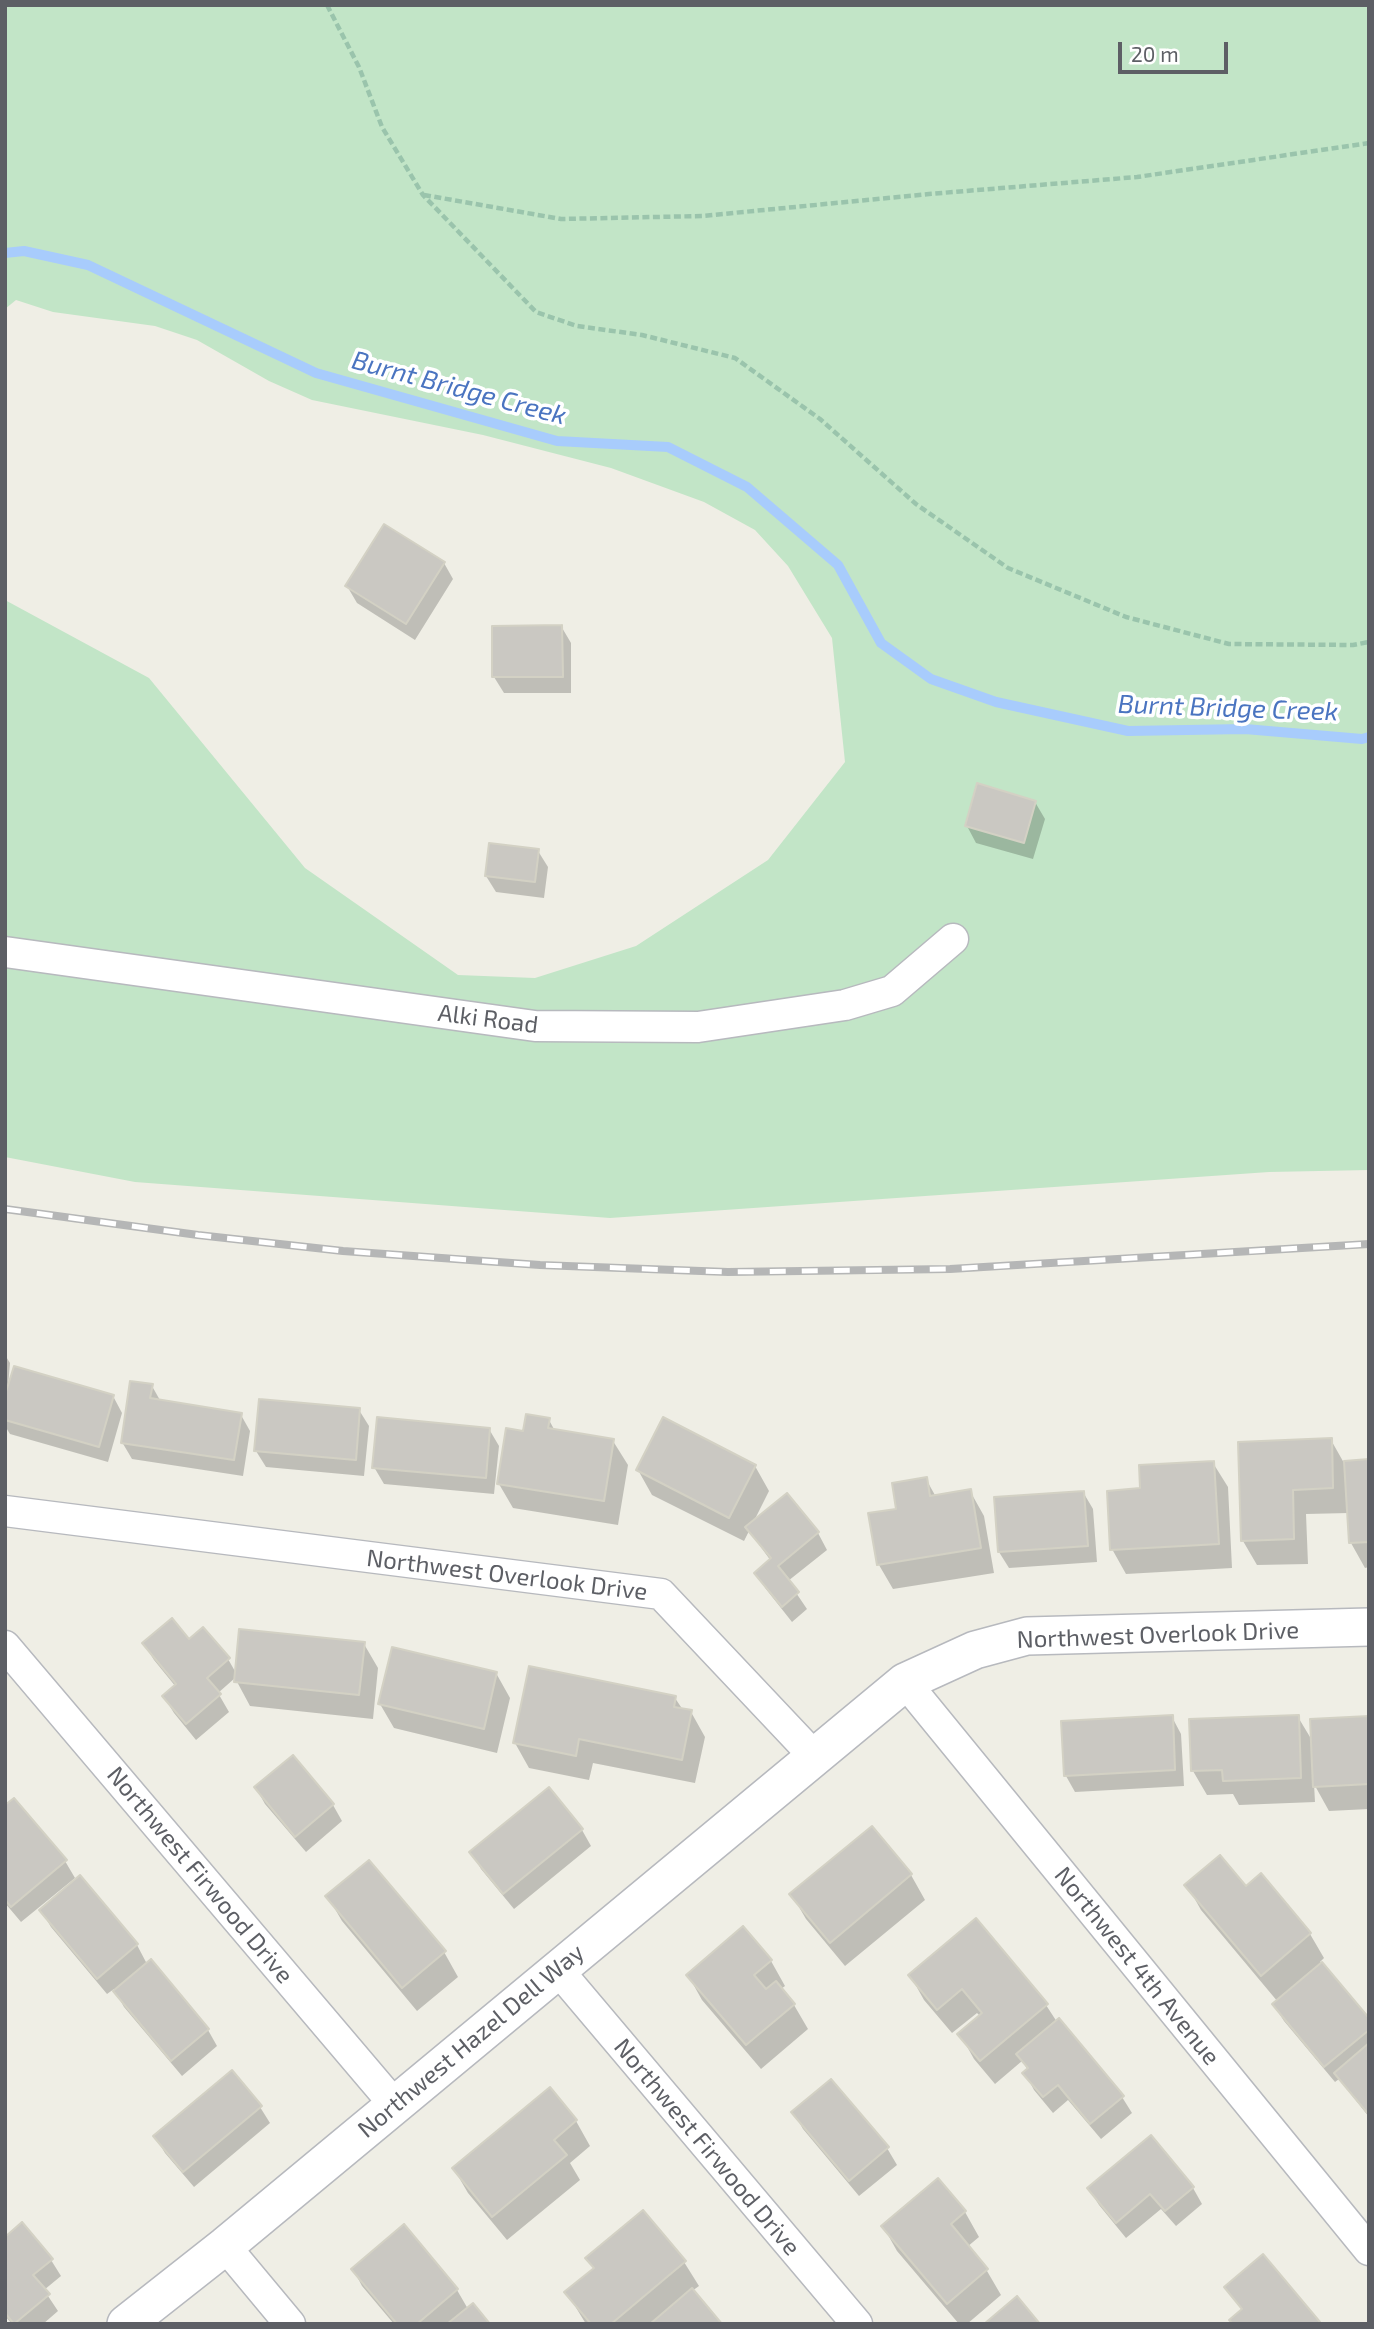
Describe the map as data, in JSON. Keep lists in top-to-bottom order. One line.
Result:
{"streets":{"street":["Alki Road","Northwest Overlook Drive","Northwest Firwood Drive","Northwest 4th Avenue","Northwest Hazel Dell Way"]},"crossings":[["Northwest Overlook Drive","Northwest 4th Avenue"],["Northwest Overlook Drive","Northwest Hazel Dell Way"],["Northwest Firwood Drive","Northwest Hazel Dell Way"]],"water":["Burnt Bridge Creek"],"scale_bar":"20 m"}
